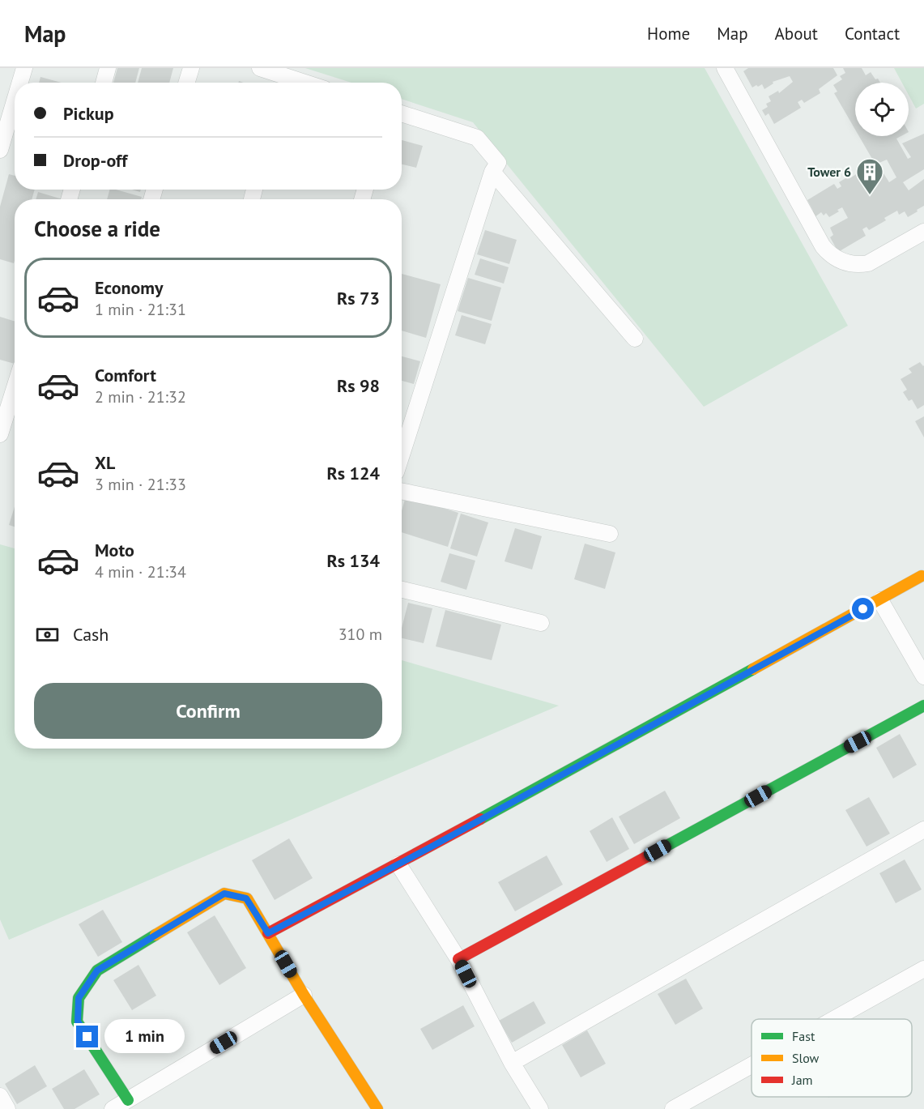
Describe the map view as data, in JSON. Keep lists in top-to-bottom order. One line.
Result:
{"places":{"building":["Tower 6"]},"legend":["Fast","Slow","Jam"],"page":{"header":"Map","nav":["Home","Map","About","Contact"],"banner":["Pickup","Drop-off"],"heading":"Choose a ride","list":[{"name":"Economy","note":"1 min · 21:31","value":"Rs 73"},{"name":"Comfort","note":"2 min · 21:32","value":"Rs 98"},{"name":"XL","note":"3 min · 21:33","value":"Rs 124"},{"name":"Moto","note":"4 min · 21:34","value":"Rs 134"}],"pay":["Cash","310 m"],"buttons":"Confirm","bubble":"1 min"}}
